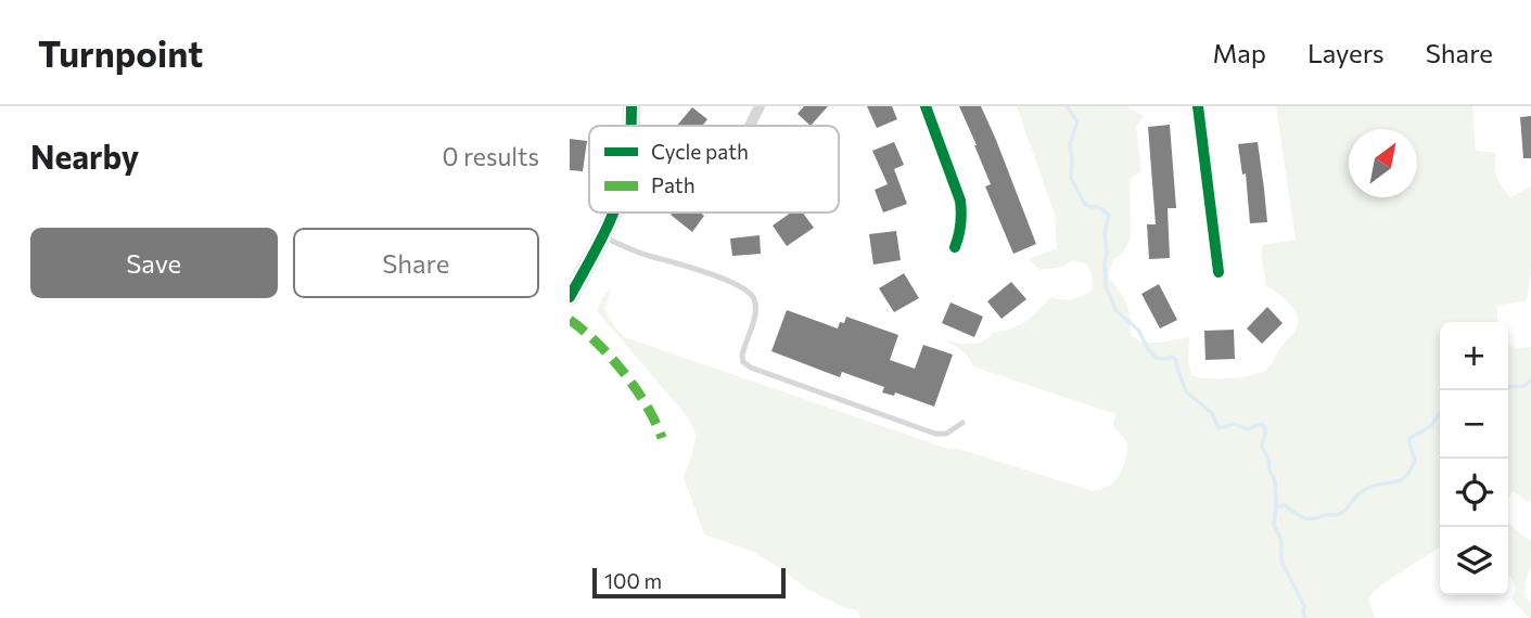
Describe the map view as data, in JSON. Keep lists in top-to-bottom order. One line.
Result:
{"legend":["Cycle path","Path"],"scale_bar":"100 m","north":"top right","page":{"header":"Turnpoint","nav":["Map","Layers","Share"],"heading":["Nearby","0 results"],"buttons":["Save","Share"],"map_buttons":["+","−"],"scale":"100 m"}}
